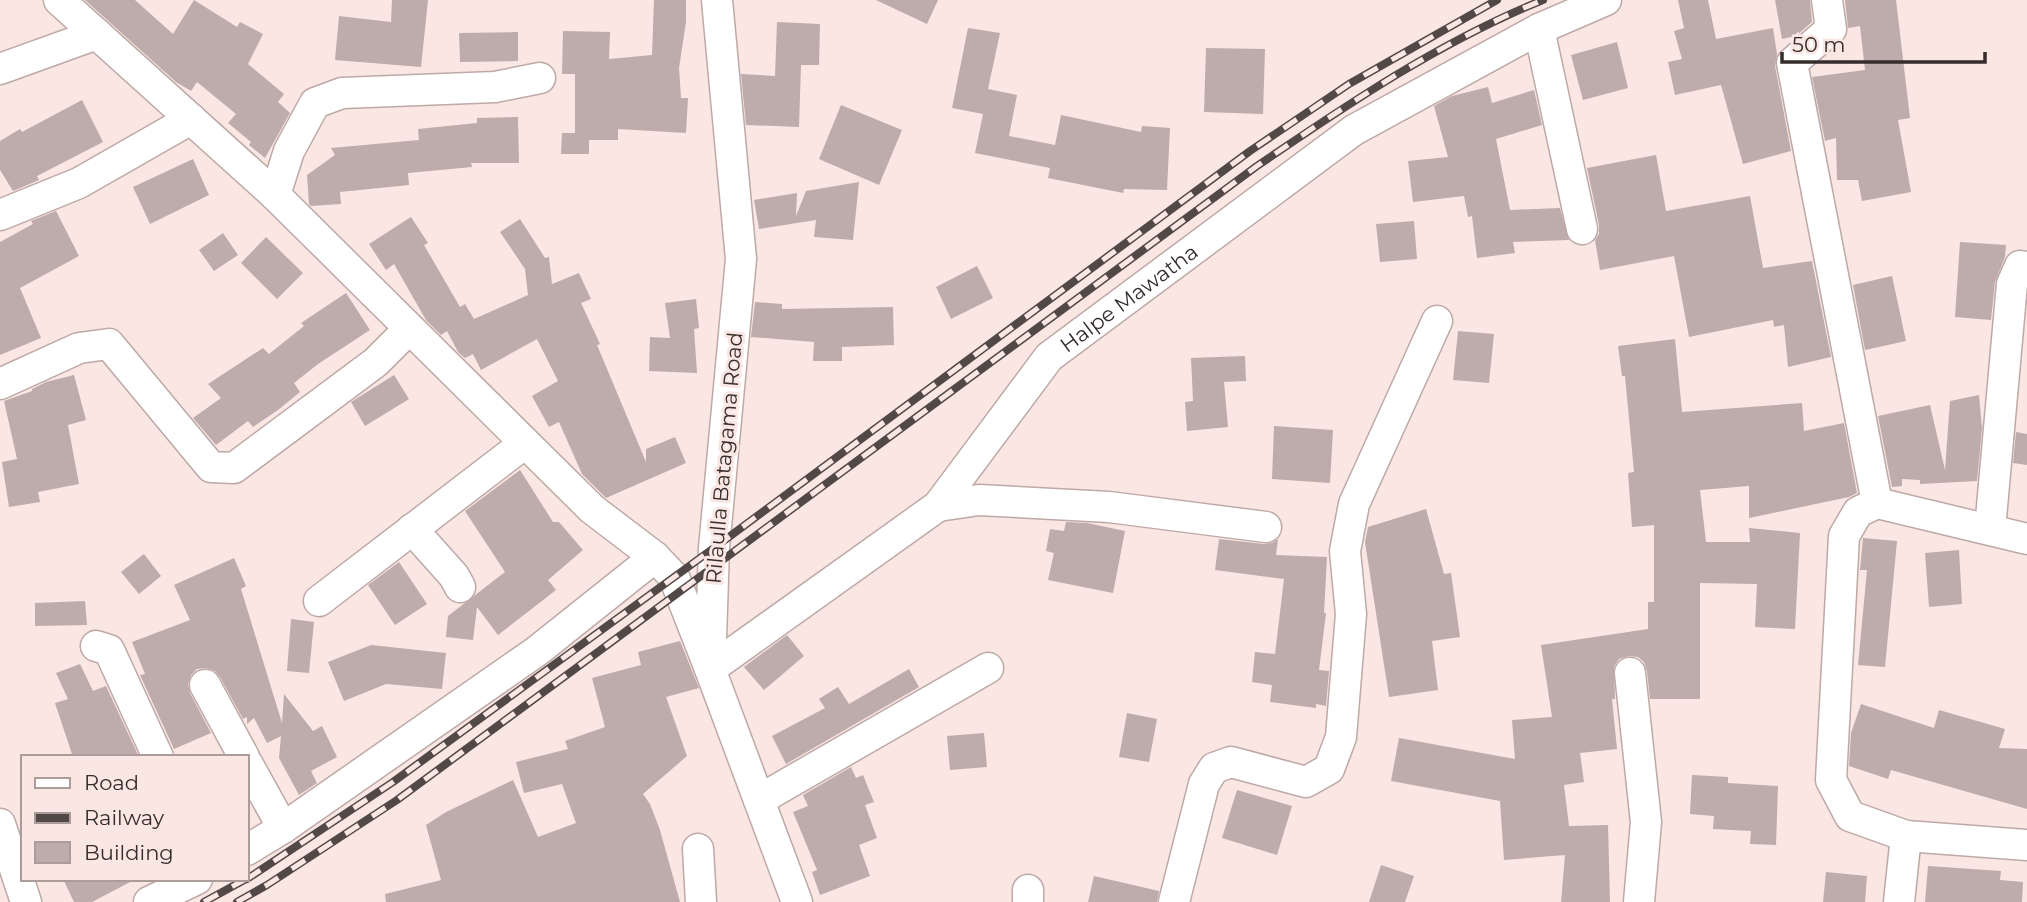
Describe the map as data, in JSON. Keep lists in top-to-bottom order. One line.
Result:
{"streets":{"street":["Halpe Mawatha","Rilaulla Batagama Road"]},"crossings":[["Halpe Mawatha","Rilaulla Batagama Road"]],"legend":["Road","Railway","Building"],"scale_bar":"50 m"}
